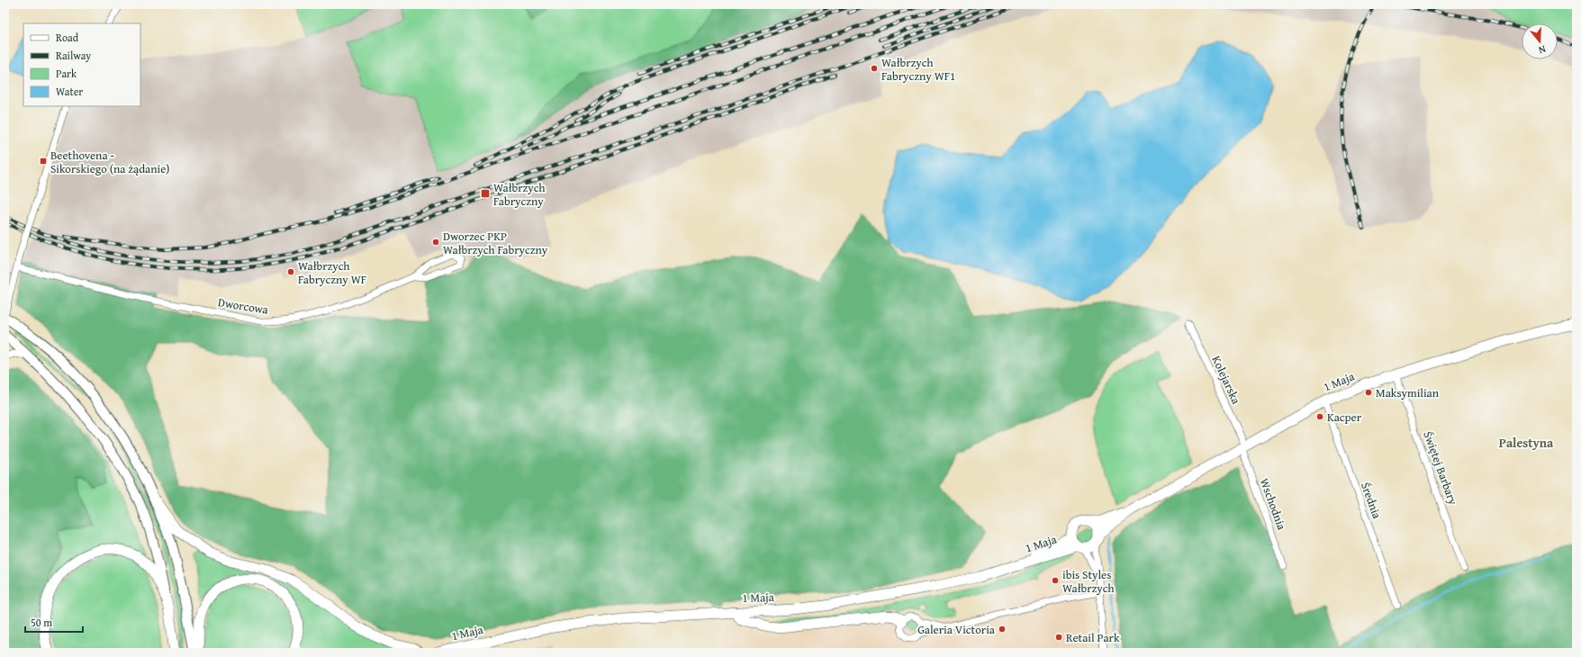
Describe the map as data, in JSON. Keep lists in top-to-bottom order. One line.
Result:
{"streets":{"main road":["1 Maja"],"street":["Dworcowa","Kolejarska","Świętej Barbary","Średnia","Wschodnia"]},"crossings":[["Kolejarska","1 Maja"],["Kolejarska","Wschodnia"],["1 Maja","Świętej Barbary"],["1 Maja","Średnia"],["1 Maja","Wschodnia"]],"districts":["Palestyna"],"places":{"other":["Wałbrzych Fabryczny WF1","Dworzec PKP Wałbrzych Fabryczny","Wałbrzych Fabryczny WF","Maksymilian","Kacper","ibis Styles Wałbrzych","Galeria Victoria","Retail Park"],"transit":["Beethovena - Sikorskiego (na żądanie)","Wałbrzych Fabryczny"]},"legend":["Road","Railway","Park","Water"],"scale_bar":"50 m","north":"bottom"}
